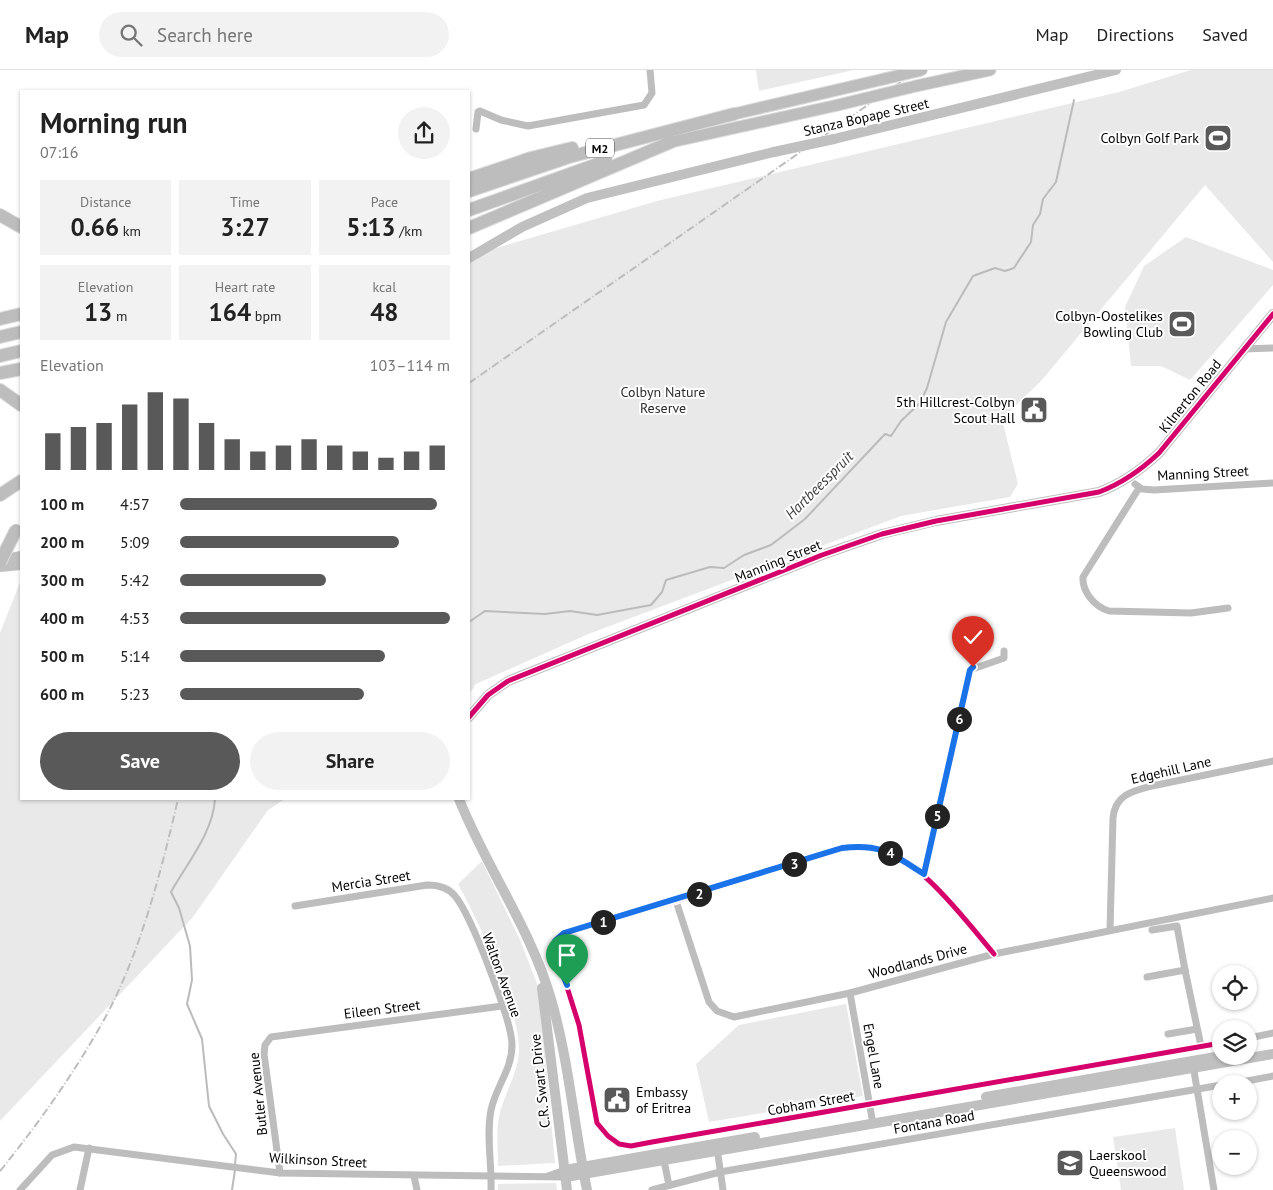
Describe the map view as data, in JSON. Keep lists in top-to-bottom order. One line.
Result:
{"streets":{"highway":["M2"],"main road":["Stanza Bopape Street","Kilnerton Road","Manning Street","C.R. Swart Drive"],"street":["Edgehill Lane","Mercia Street","Woodlands Drive","Walton Avenue","Eileen Street","Engel Lane","Butler Avenue","Cobham Street","Fontana Road","Wilkinson Street"]},"crossings":[["Kilnerton Road","Manning Street"],["Edgehill Lane","Woodlands Drive"],["Mercia Street","Walton Avenue"],["Woodlands Drive","Engel Lane"],["Woodlands Drive","Cobham Street"],["Walton Avenue","Eileen Street"],["Walton Avenue","Wilkinson Street"],["Eileen Street","Butler Avenue"],["Engel Lane","Cobham Street"],["C.R. Swart Drive","Wilkinson Street"],["Butler Avenue","Wilkinson Street"]],"water":["Hartbeesspruit"],"parks":["Colbyn Nature Reserve"],"places":{"sports":["Colbyn Golf Park","Colbyn-Oostelikes Bowling Club"],"public building":["5th Hillcrest-Colbyn Scout Hall","Embassy of Eritrea"],"school or university":["Laerskool Queenswood"]},"page":{"header":"Map","search":"Search here","nav":["Map","Directions","Saved"],"heading":["Morning run","07:16"],"stats":[["Distance","0.66 km"],["Time","3:27"],["Pace","5:13 /km"],["Elevation","13 m"],["Heart rate","164 bpm"],["kcal","48"]],"chart":["Elevation","103–114 m"],"list":[{"name":"100 m","note":"4:57"},{"name":"200 m","note":"5:09"},{"name":"300 m","note":"5:42"},{"name":"400 m","note":"4:53"},{"name":"500 m","note":"5:14"},{"name":"600 m","note":"5:23"}],"pins":["6","5","4","3","2","1"],"buttons":["Save","Share"],"map_buttons":["+","−"]}}
